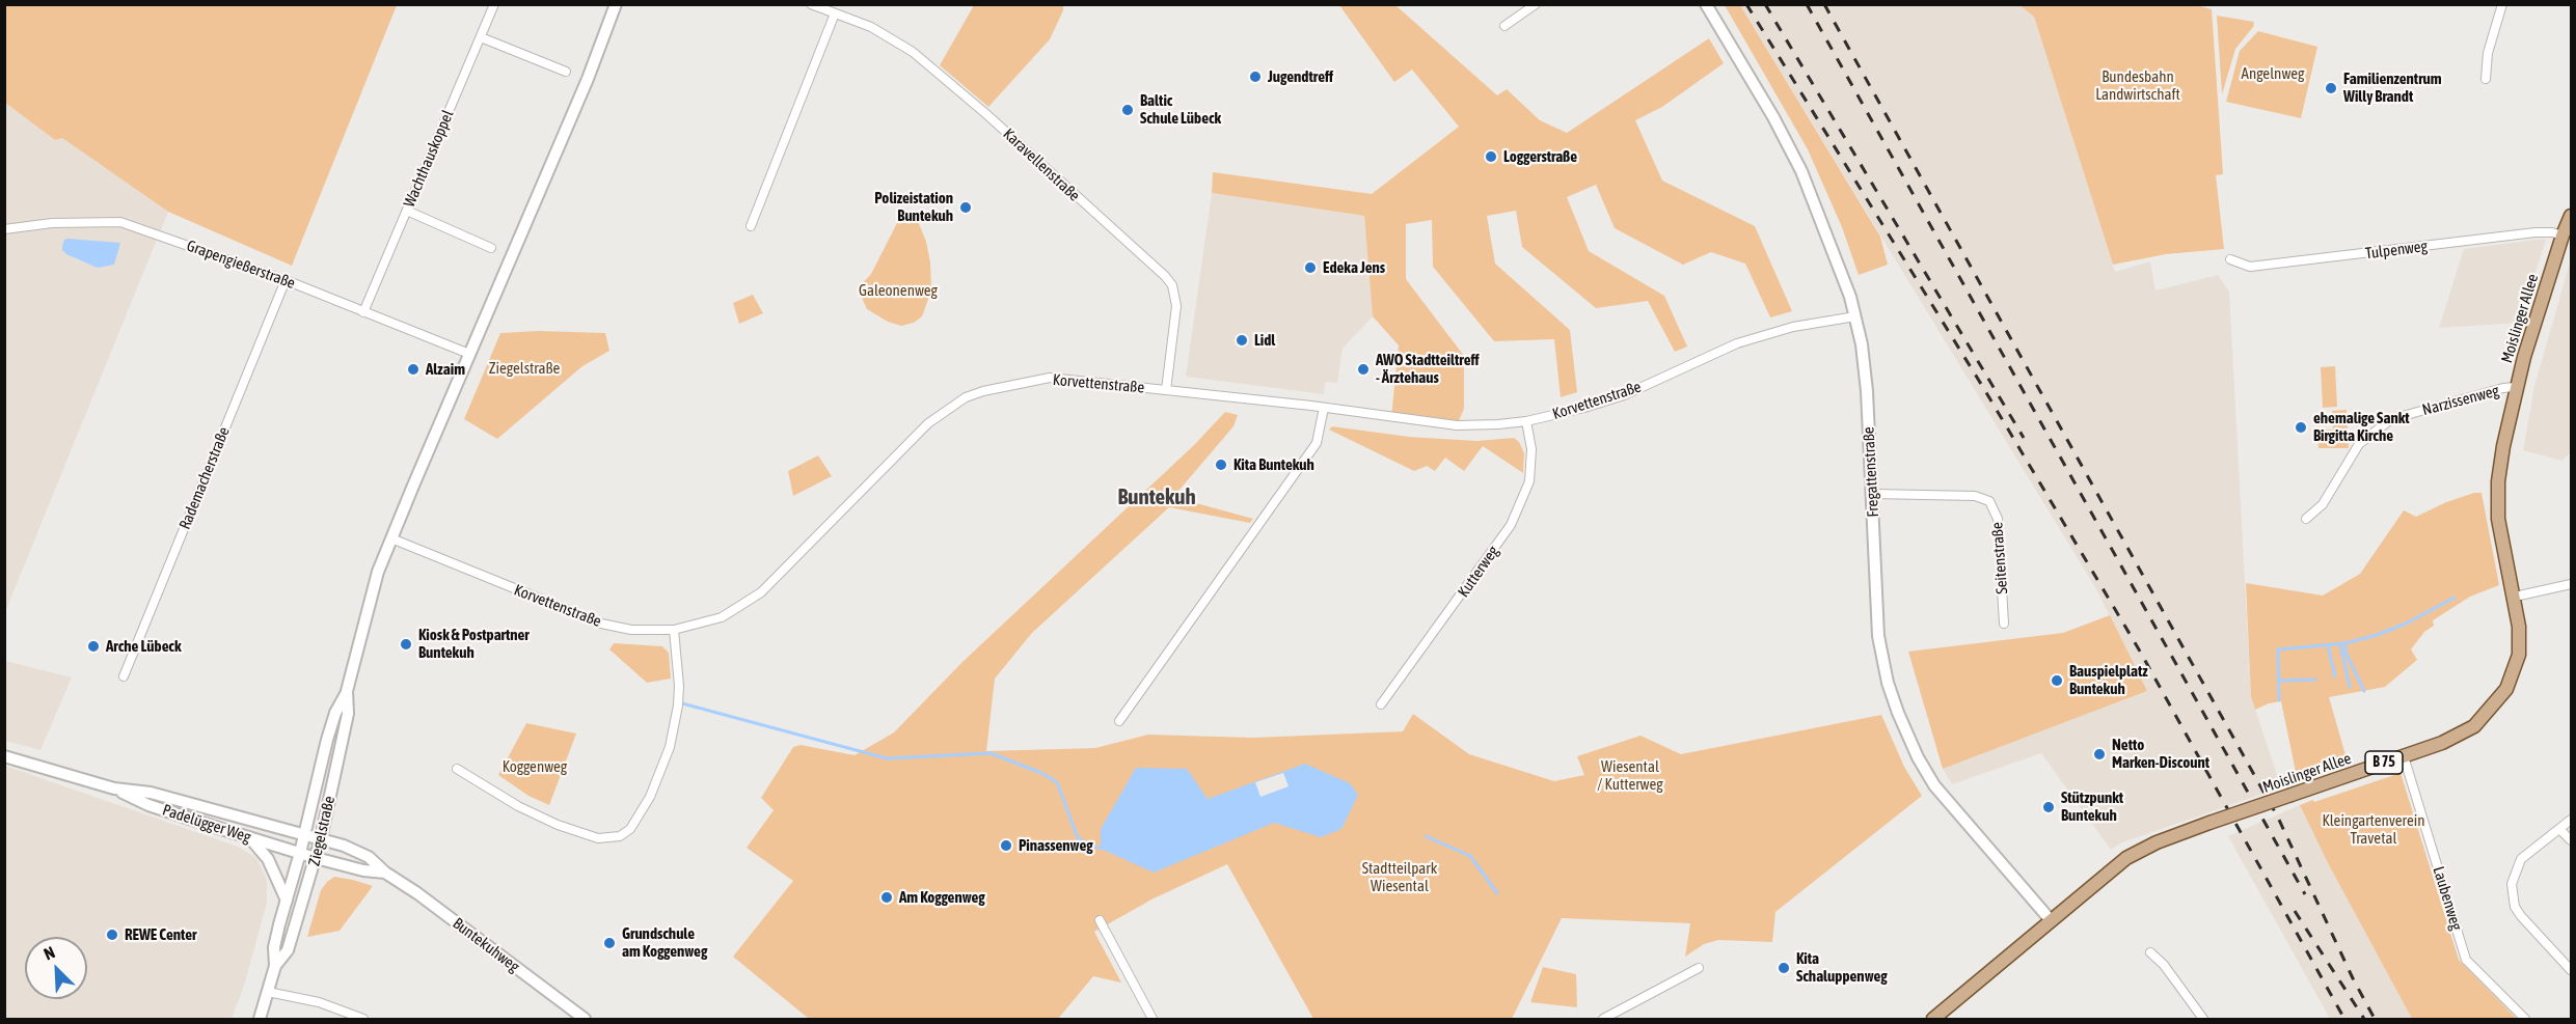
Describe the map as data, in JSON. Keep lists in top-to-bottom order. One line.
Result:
{"streets":{"main road":["Moislinger Allee","Fregattenstraße","B 75","Padelügger Weg","Ziegelstraße","Buntekuhweg"],"street":["Wachthauskoppel","Karavellenstraße","Tulpenweg","Grapengießerstraße","Korvettenstraße","Narzissenweg","Rademacherstraße","Seitenstraße","Kutterweg","Laubenweg"]},"crossings":[["Wachthauskoppel","Grapengießerstraße"],["Karavellenstraße","Korvettenstraße"],["Tulpenweg","Moislinger Allee"],["Grapengießerstraße","Rademacherstraße"],["Grapengießerstraße","Ziegelstraße"],["Moislinger Allee","Narzissenweg"],["Moislinger Allee","Fregattenstraße"],["Moislinger Allee","Laubenweg"],["Korvettenstraße","Fregattenstraße"],["Korvettenstraße","Kutterweg"],["Korvettenstraße","Ziegelstraße"],["Fregattenstraße","Seitenstraße"],["Padelügger Weg","Ziegelstraße"],["Padelügger Weg","Buntekuhweg"],["Ziegelstraße","Buntekuhweg"]],"districts":["Buntekuh"],"parks":["Angelnweg","Bundesbahn Landwirtschaft","Galeonenweg","Ziegelstraße","Koggenweg","Wiesental / Kutterweg","Kleingartenverein Travetal","Stadtteilpark Wiesental"],"places":["Jugendtreff","Familienzentrum Willy Brandt","Baltic Schule Lübeck","Loggerstraße","Polizeistation Buntekuh","Edeka Jens","Lidl","Alzaim","AWO Stadtteiltreff - Ärztehaus","ehemalige Sankt Birgitta Kirche","Kita Buntekuh","Kiosk & Postpartner Buntekuh","Arche Lübeck","Bauspielplatz Buntekuh","Netto Marken-Discount","Stützpunkt Buntekuh","Pinassenweg","Am Koggenweg","REWE Center","Grundschule am Koggenweg","Kita Schaluppenweg"],"north":"top left"}
